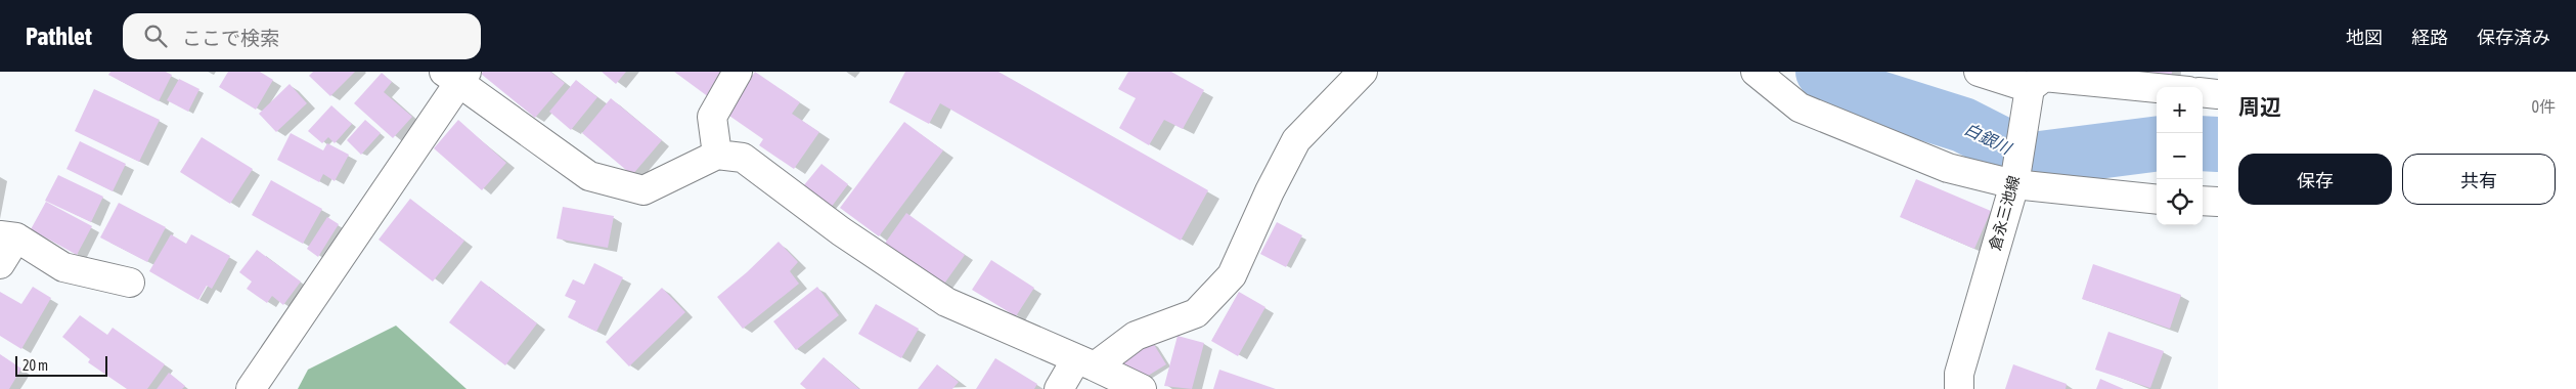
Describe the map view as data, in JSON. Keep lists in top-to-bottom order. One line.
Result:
{"streets":{"street":["倉永三池線"]},"water":["白銀川"],"scale_bar":"20 m","page":{"header":"Pathlet","search":"ここで検索","nav":["地図","経路","保存済み"],"heading":["周辺","0件"],"map_buttons":["+","−"],"buttons":["保存","共有"],"scale":"20 m"}}
